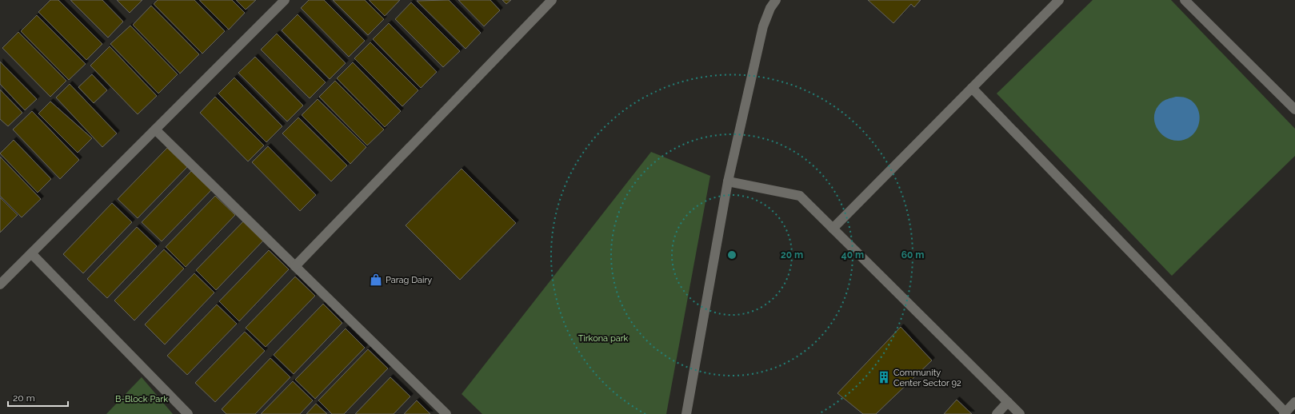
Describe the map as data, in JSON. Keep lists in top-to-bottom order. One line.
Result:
{"parks":["Tirkona park","B-Block Park"],"places":{"shop":["Parag Dairy"],"building":["Community Center Sector 92"]},"scale_bar":"20 m","rings":["20 m","40 m","60 m"]}
